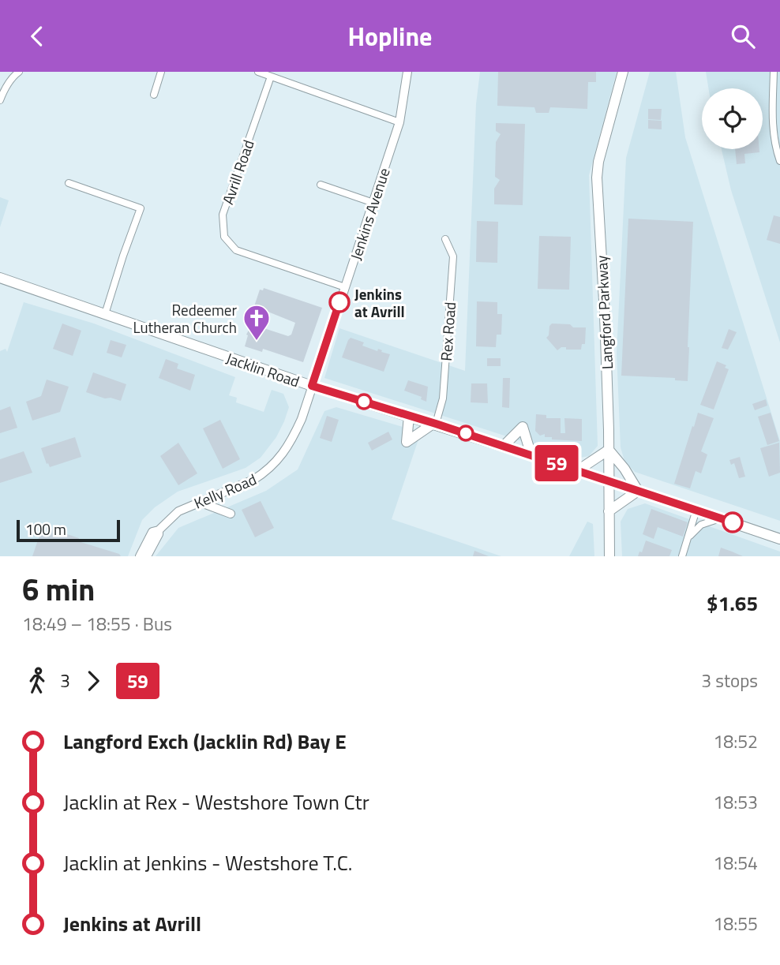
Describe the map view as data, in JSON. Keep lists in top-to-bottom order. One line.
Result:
{"streets":{"main road":["Langford Parkway","Jacklin Road"],"street":["Avrill Road","Jenkins Avenue","Rex Road","Kelly Road"]},"crossings":[["Avrill Road","Jenkins Avenue"],["Jenkins Avenue","Jacklin Road"],["Jenkins Avenue","Kelly Road"],["Langford Parkway","Jacklin Road"],["Rex Road","Jacklin Road"],["Jacklin Road","Kelly Road"]],"places":{"other":["Jenkins at Avrill"],"church":["Redeemer Lutheran Church"]},"lines":["bus line 59"],"scale_bar":"100 m","page":{"header":"Hopline","on_map":"59","scale":"100 m","heading":["6 min","18:49 – 18:55 · Bus","$1.65"],"legs":["3","59","3 stops"],"list":[{"name":"Langford Exch (Jacklin Rd) Bay E","value":"18:52"},{"name":"Jacklin at Rex - Westshore Town Ctr","value":"18:53"},{"name":"Jacklin at Jenkins - Westshore T.C.","value":"18:54"},{"name":"Jenkins at Avrill","value":"18:55"}]}}
